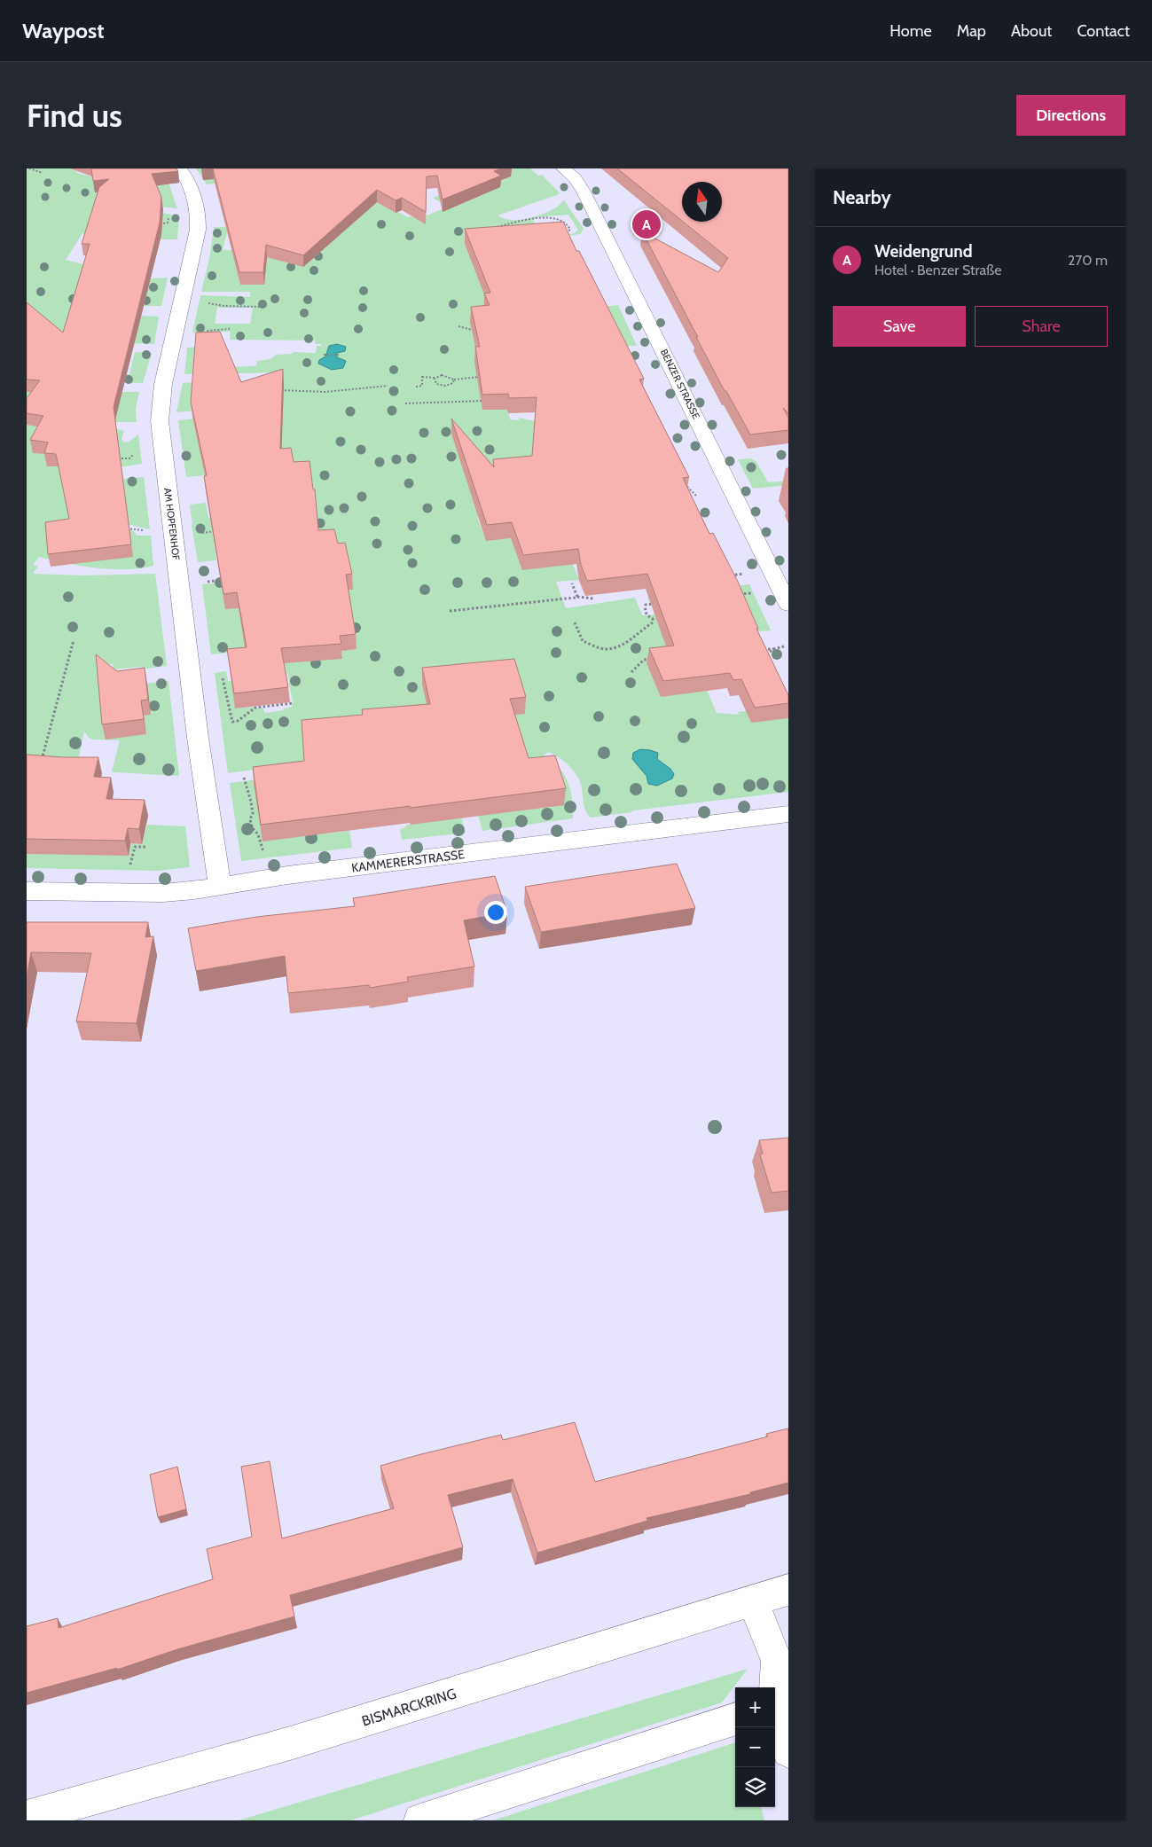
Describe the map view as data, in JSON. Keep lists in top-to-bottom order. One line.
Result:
{"streets":{"street":["BENZER STRASSE","AM HOPFENHOF","KAMMERERSTRASSE","BISMARCKRING"]},"crossings":[["AM HOPFENHOF","KAMMERERSTRASSE"]],"north":"top","page":{"header":"Waypost","nav":["Home","Map","About","Contact"],"buttons":["Directions",["Save","Share"]],"title":"Find us","heading":"Nearby","pins":"A","list":[{"mark":"A","name":"Weidengrund","note":"Hotel · Benzer Straße","value":"270 m"}],"map_buttons":["+","−"]}}
